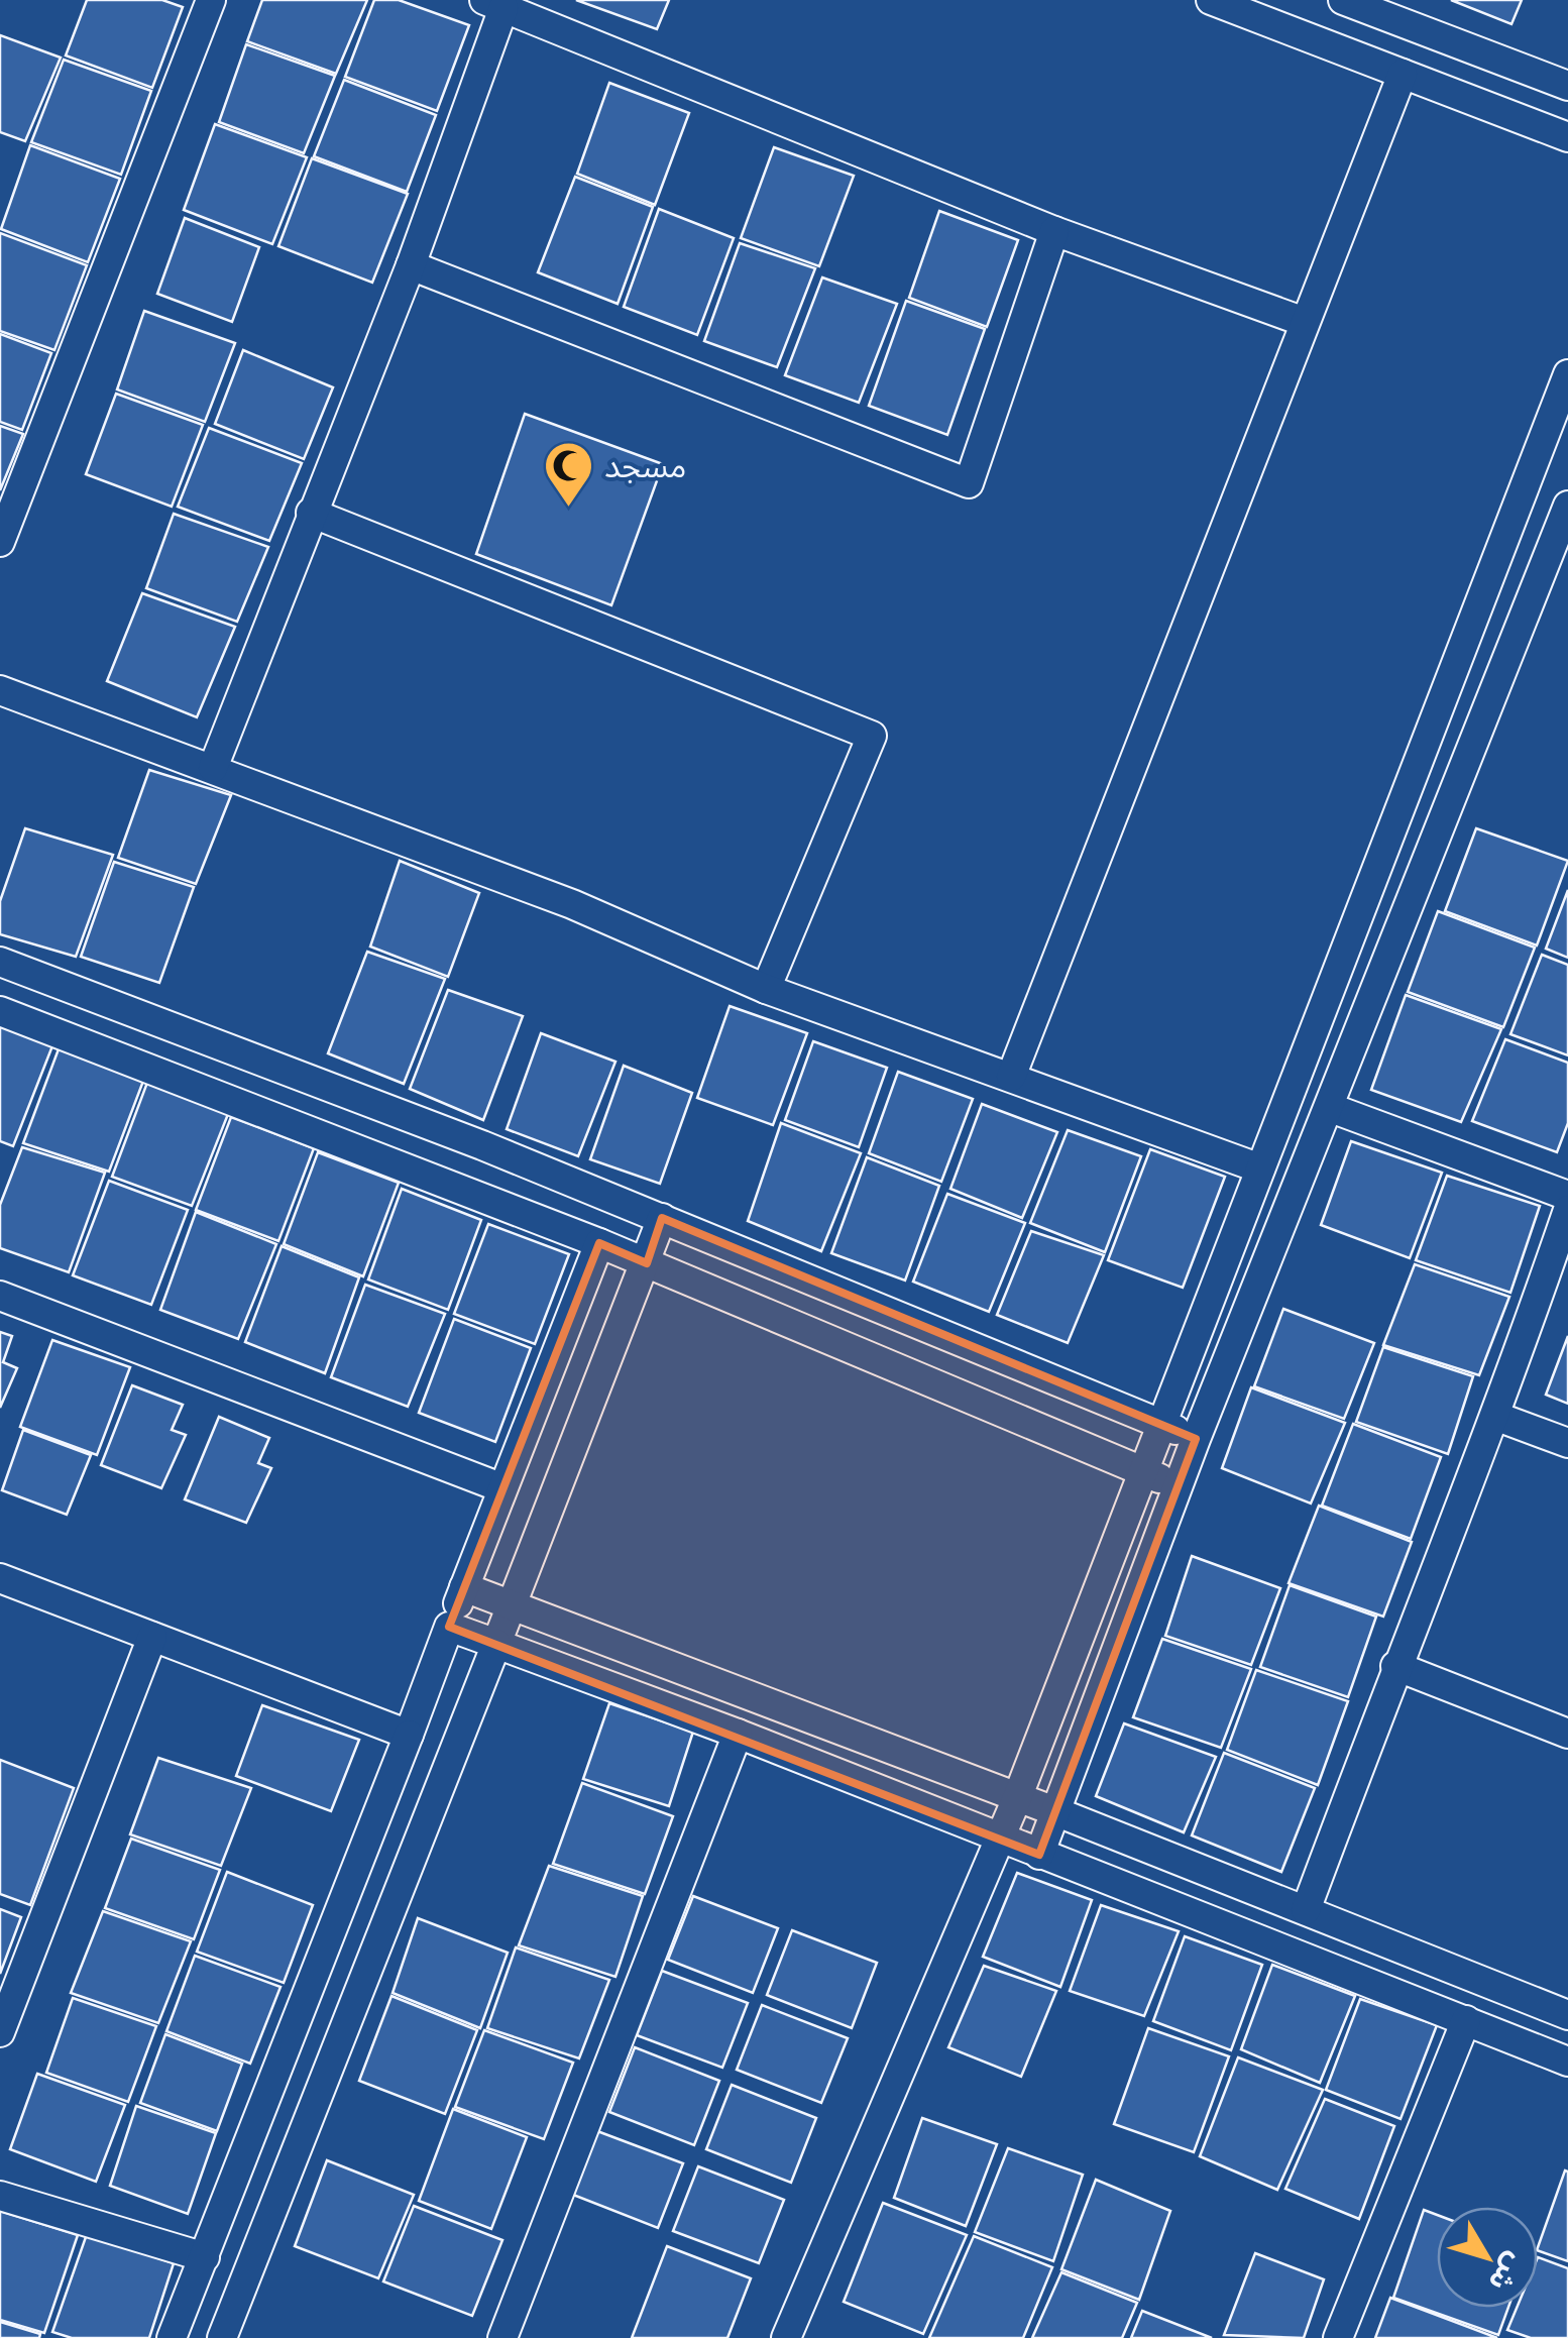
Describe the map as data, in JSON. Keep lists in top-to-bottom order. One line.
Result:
{"places":{"mosque":["مسجد"]},"north":"bottom right"}
